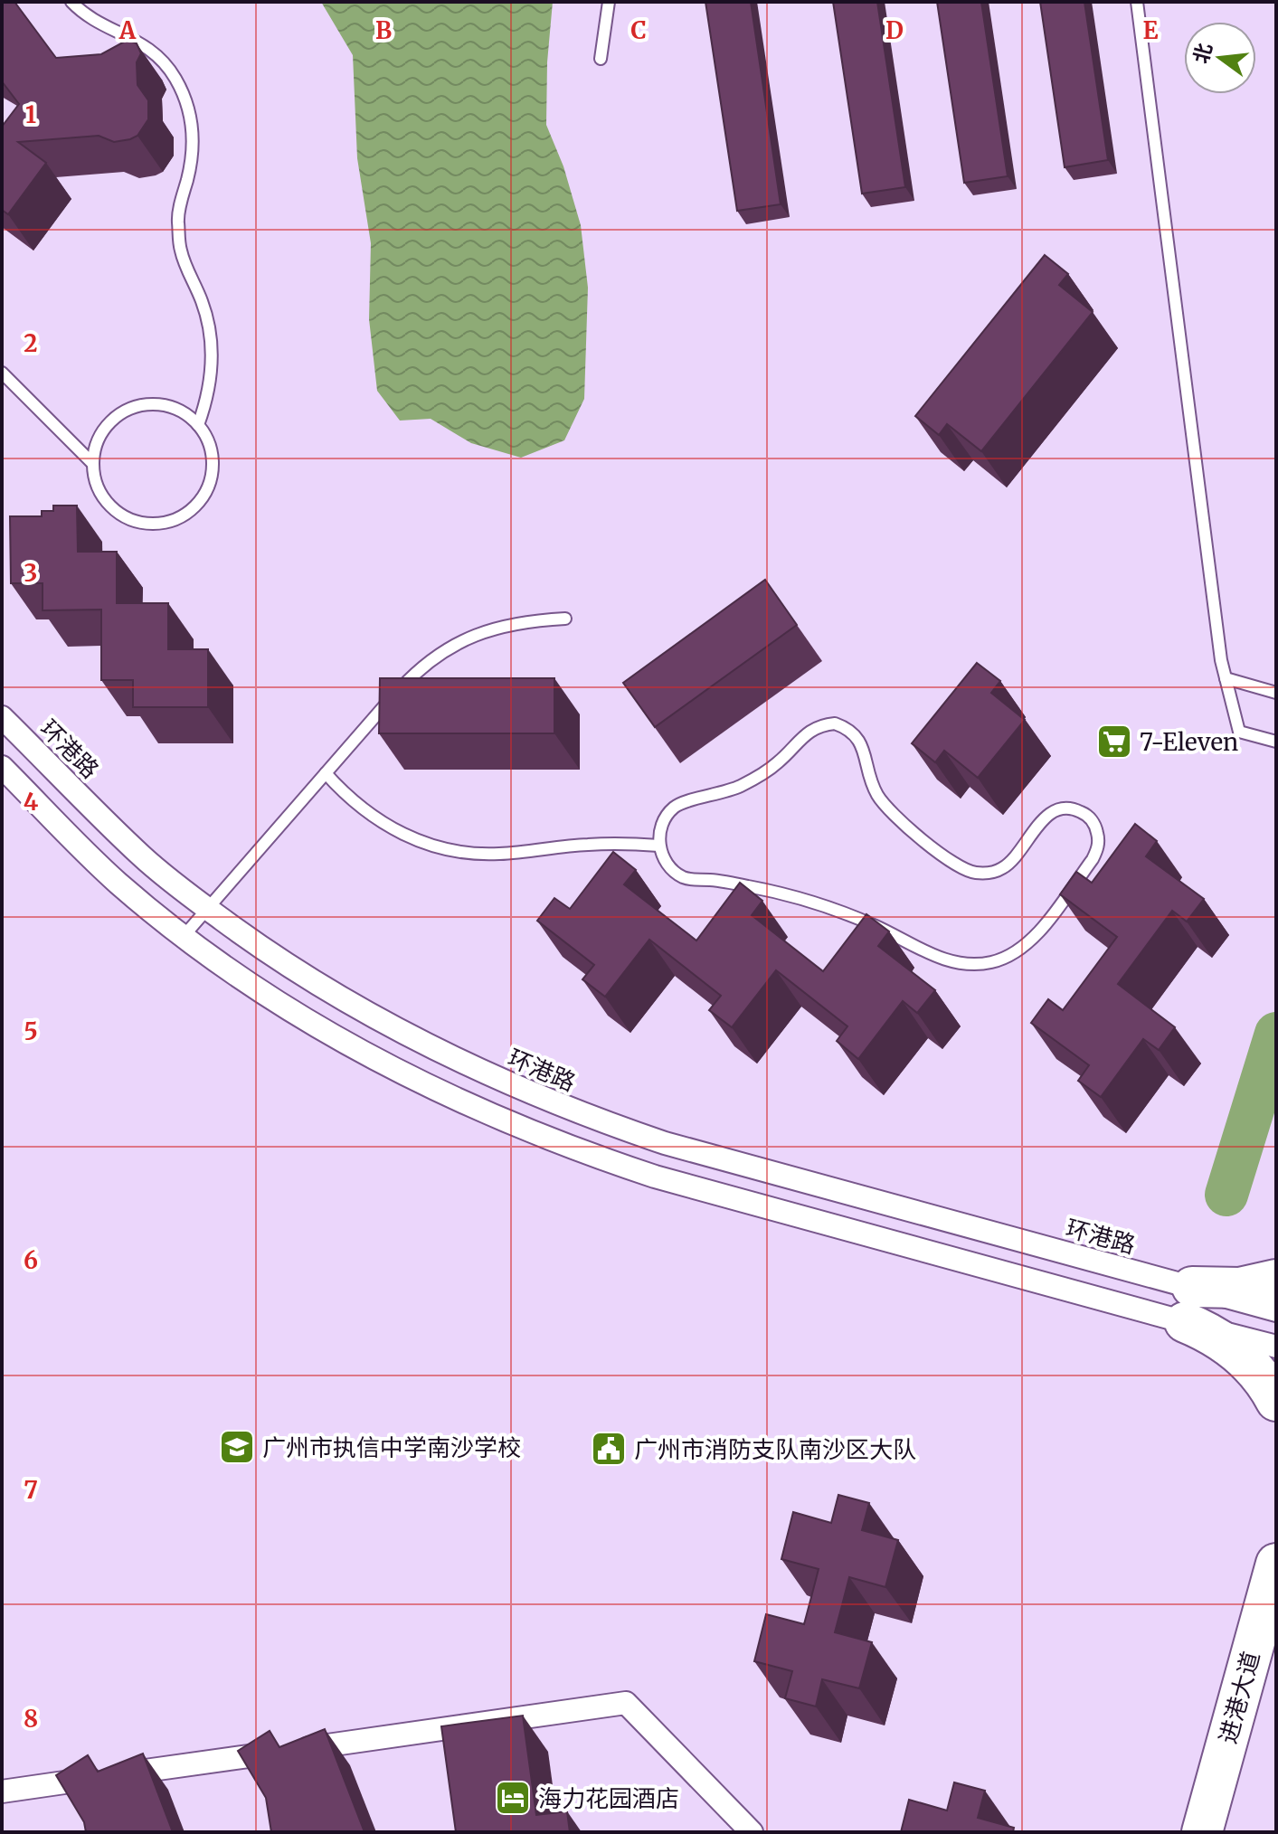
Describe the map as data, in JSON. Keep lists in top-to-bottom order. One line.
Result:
{"streets":{"highway":["进港大道"],"street":["环港路"]},"places":{"supermarket":["7-Eleven"],"school or university":["广州市执信中学南沙学校"],"public building":["广州市消防支队南沙区大队"],"hotel":["海力花园酒店"]},"north":"left","grid":{"columns":["A","B","C","D","E"],"rows":["1","2","3","4","5","6","7","8"]}}
